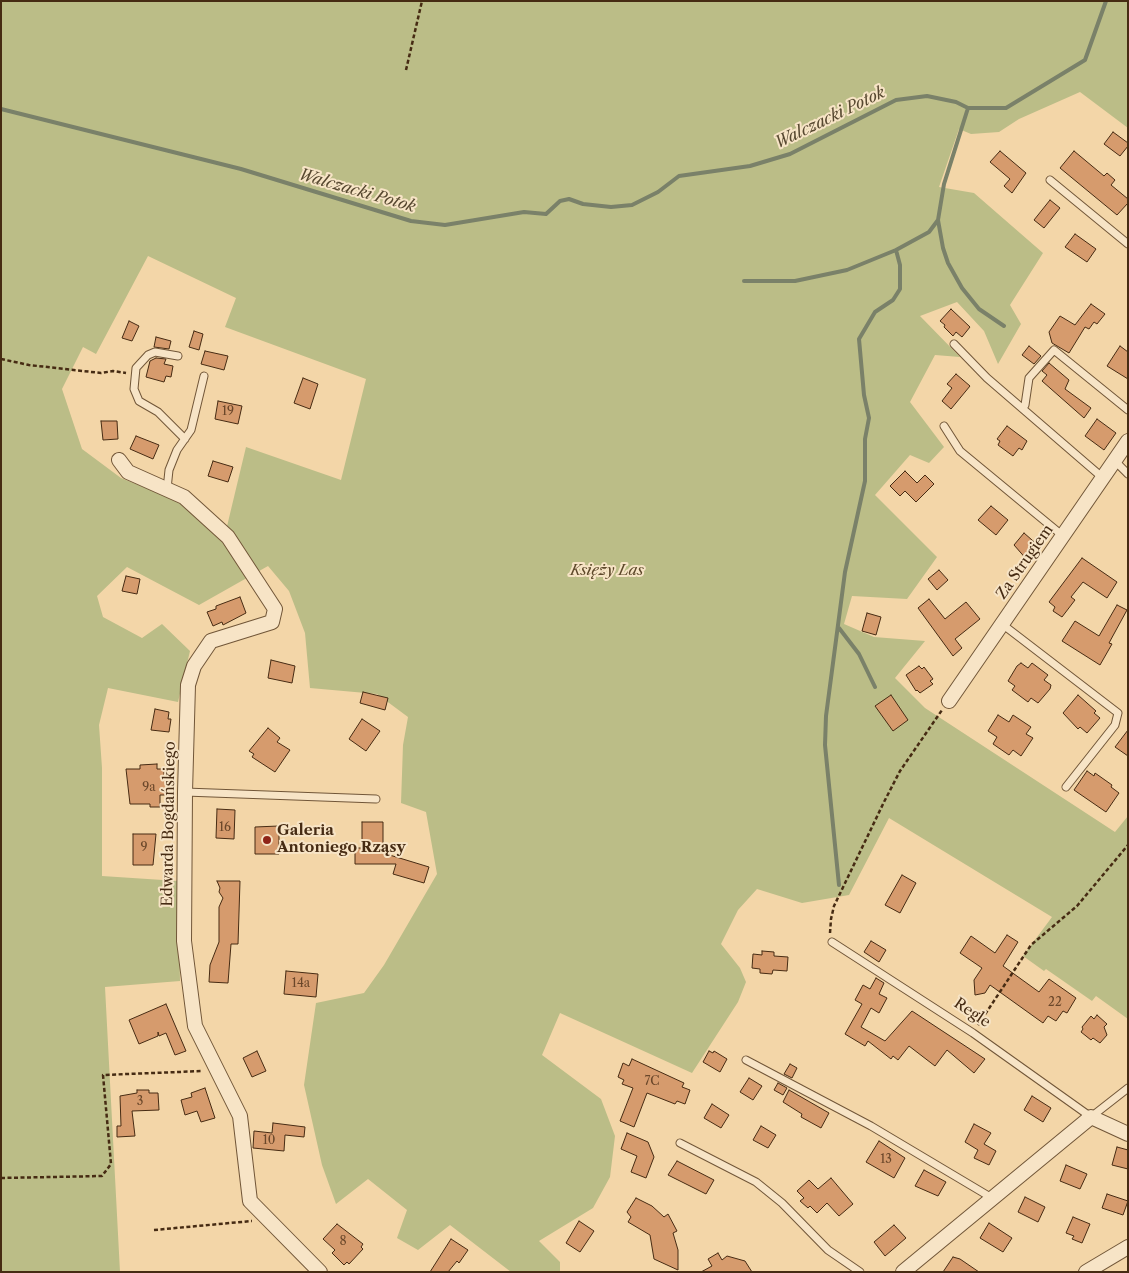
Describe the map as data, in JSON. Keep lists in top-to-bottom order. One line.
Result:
{"streets":{"street":["Za Strugiem","Edwarda Bogdańskiego","Regle"]},"water":["Walczacki Potok"],"parks":["Księży Las"],"places":["Galeria Antoniego Rząsy"],"house_numbers":["19","9a","16","9","14a","22","7C","3","10","13","8"]}
